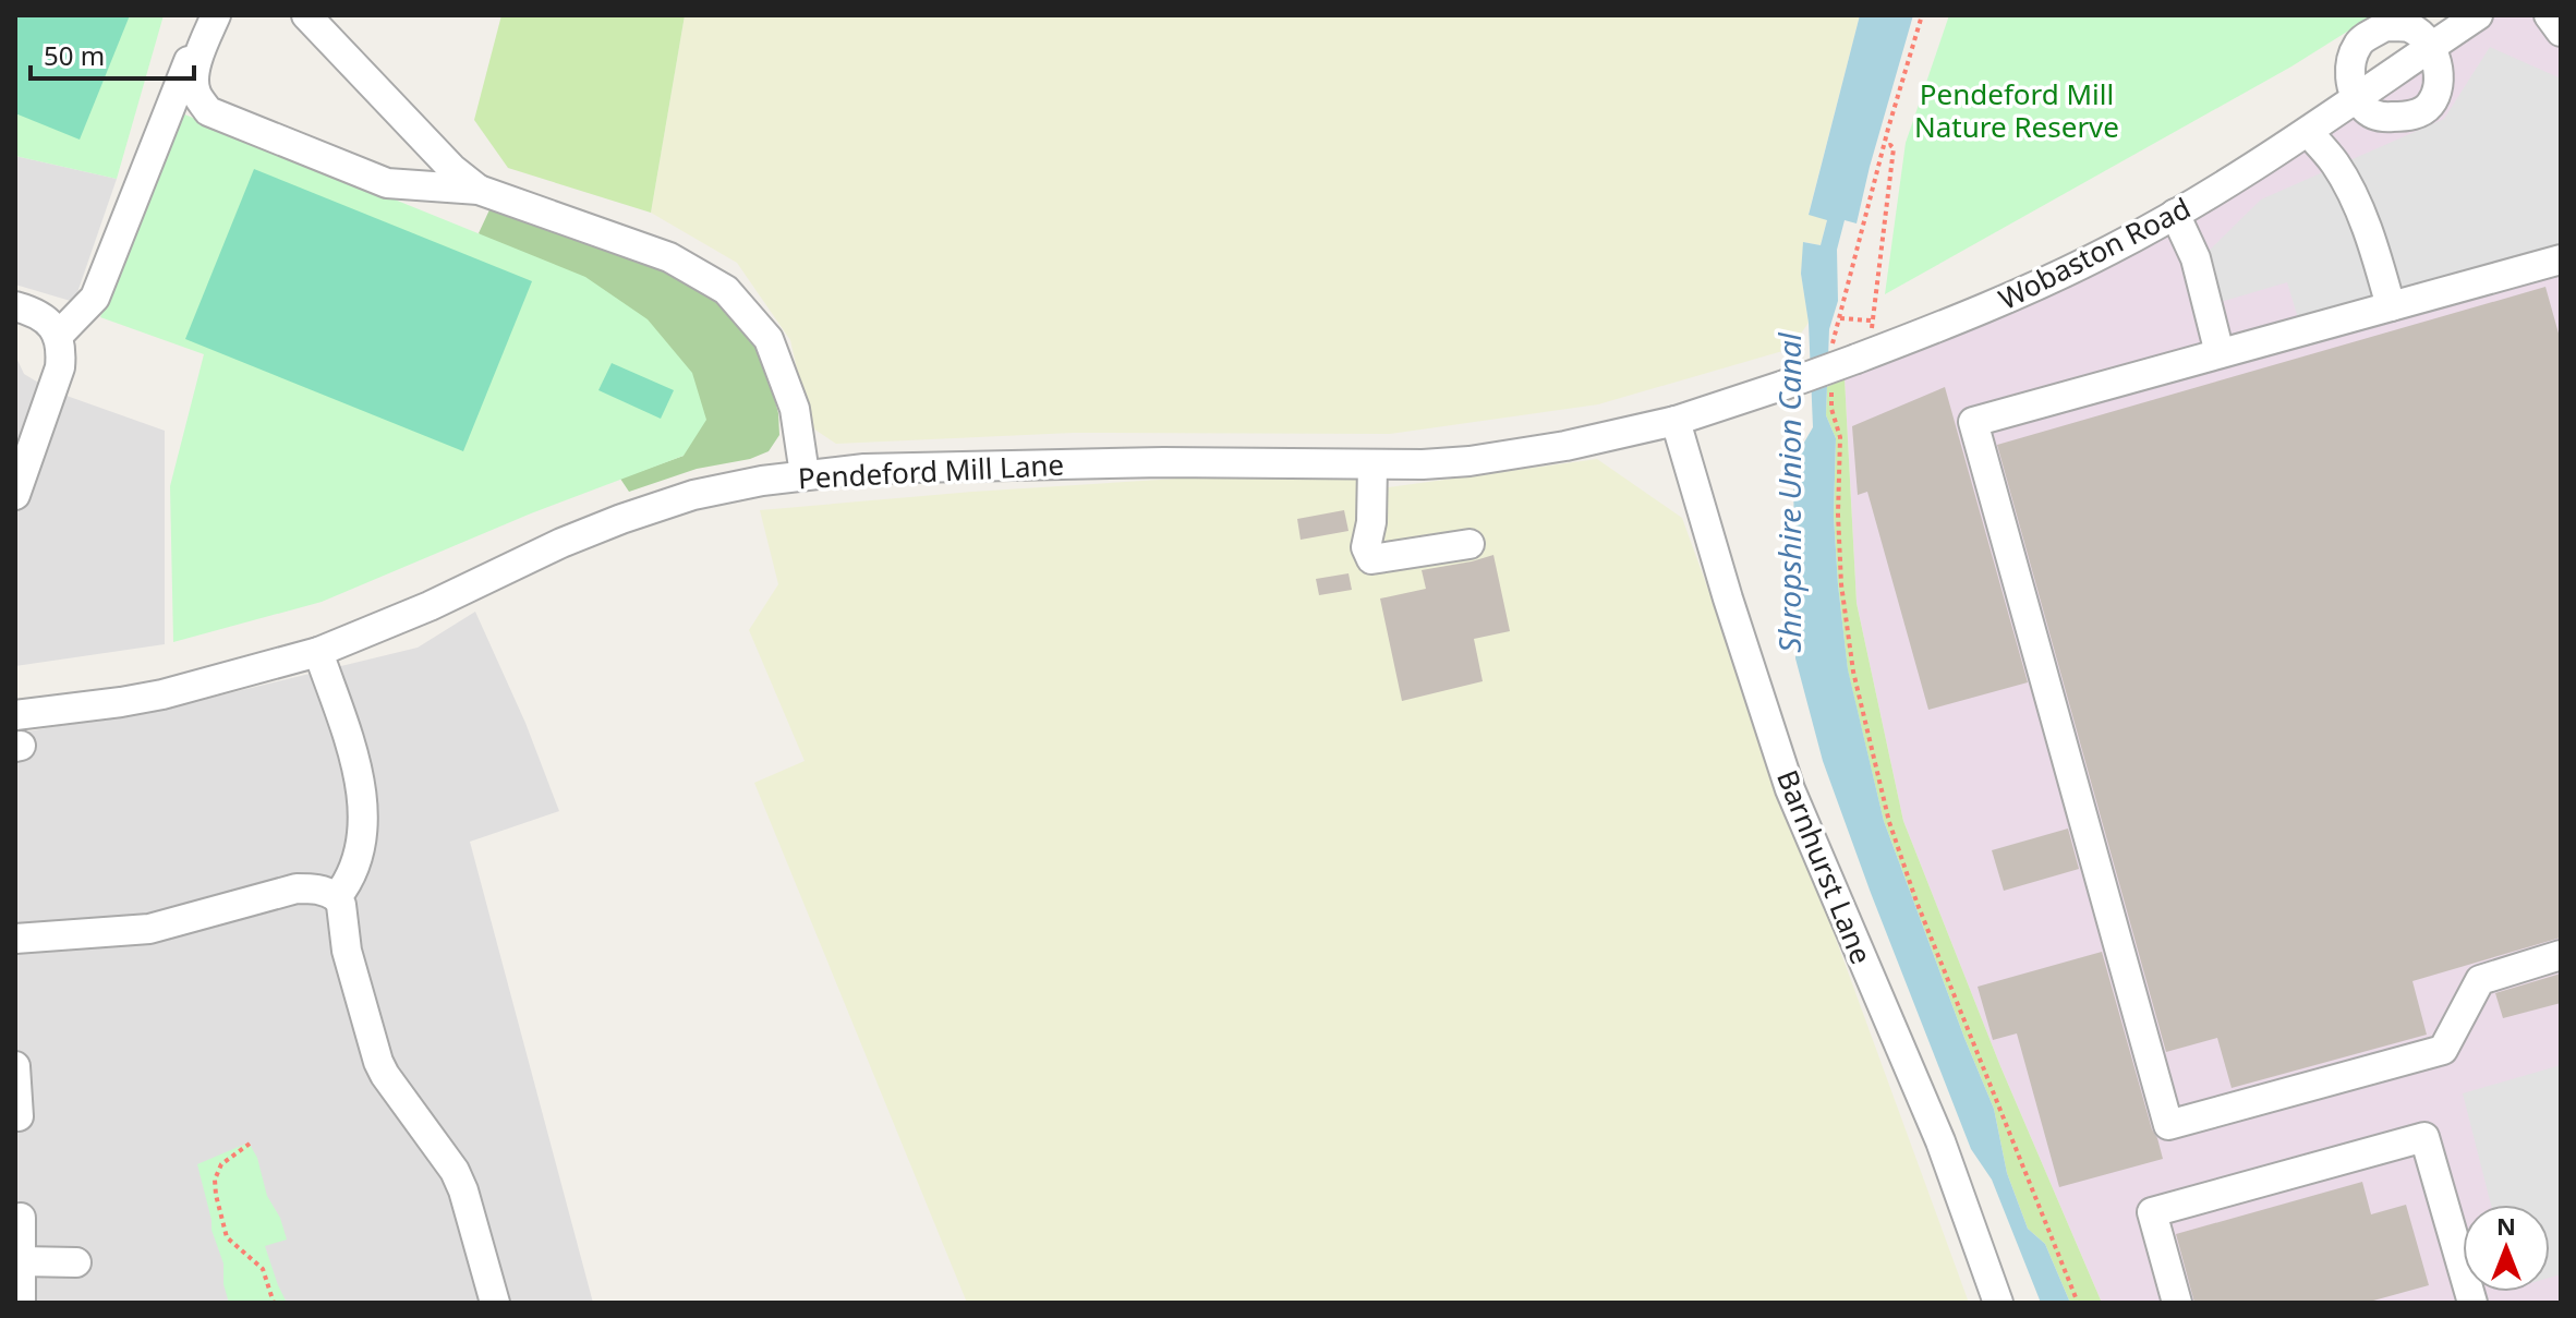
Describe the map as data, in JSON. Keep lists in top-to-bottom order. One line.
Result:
{"streets":{"street":["Wobaston Road","Pendeford Mill Lane","Barnhurst Lane"]},"crossings":[["Wobaston Road","Pendeford Mill Lane"],["Wobaston Road","Barnhurst Lane"],["Pendeford Mill Lane","Barnhurst Lane"]],"water":["Shropshire Union Canal"],"parks":["Pendeford Mill Nature Reserve"],"scale_bar":"50 m","north":"top"}
